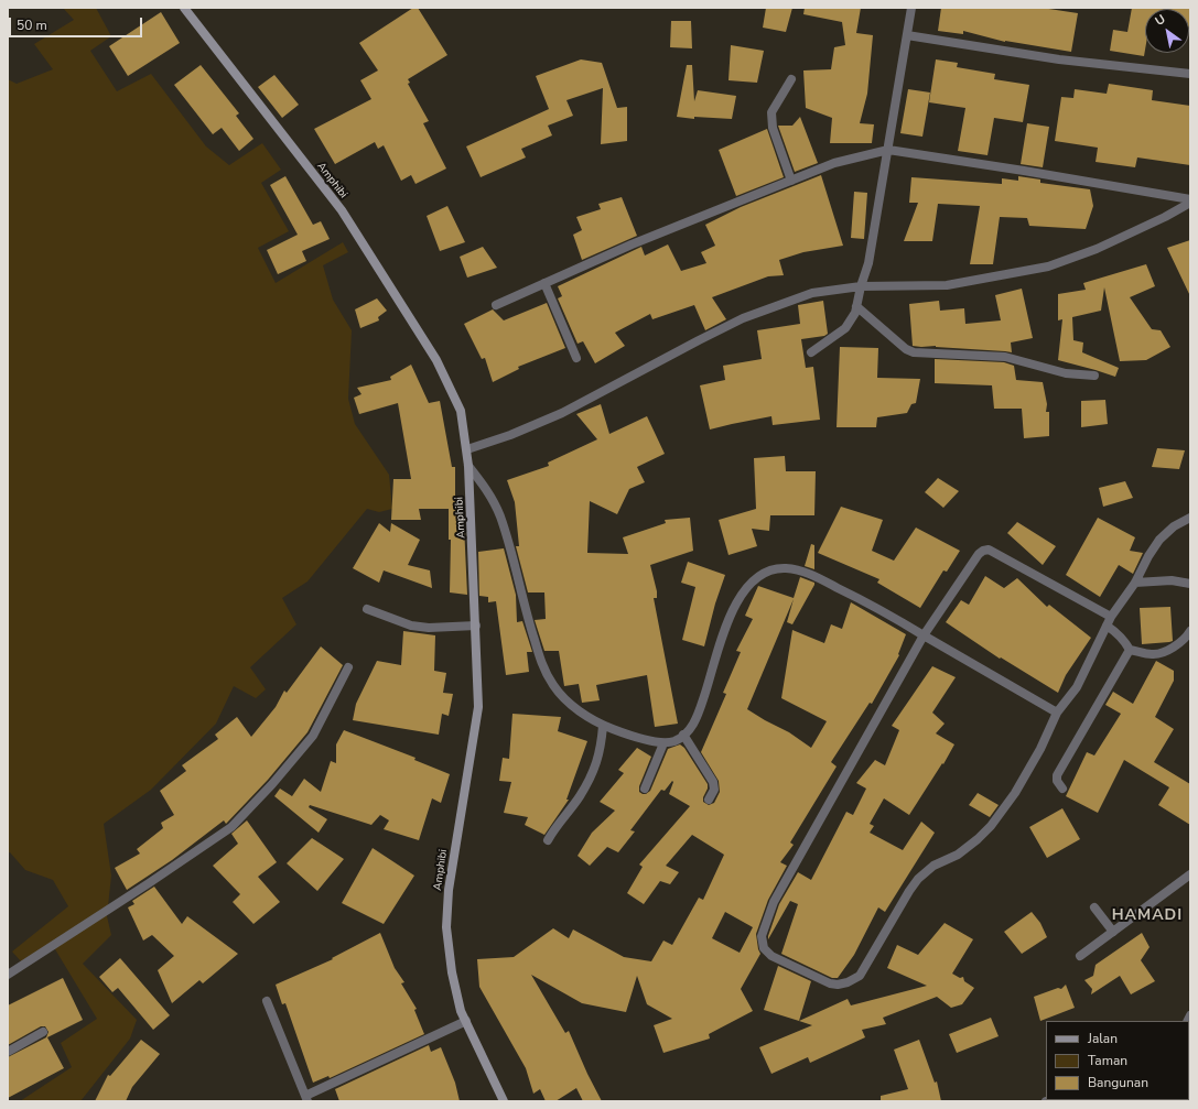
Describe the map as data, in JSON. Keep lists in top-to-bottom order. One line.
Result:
{"streets":{"main road":["Amphibi"]},"districts":["HAMADI"],"legend":["Jalan","Taman","Bangunan"],"scale_bar":"50 m","north":"top left"}
